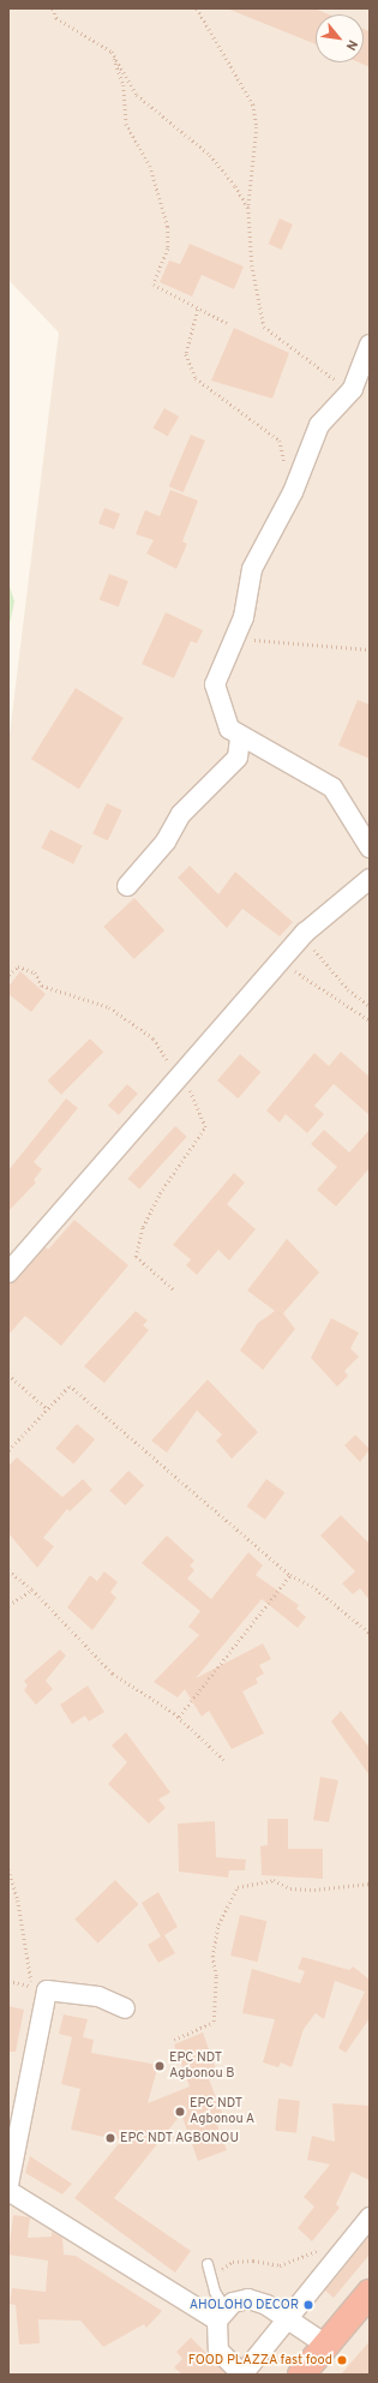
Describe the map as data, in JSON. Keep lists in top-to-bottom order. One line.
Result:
{"places":["EPC NDT Agbonou B","EPC NDT Agbonou A","EPC NDT AGBONOU","AHOLOHO DECOR","FOOD PLAZZA fast food"],"north":"bottom right"}
